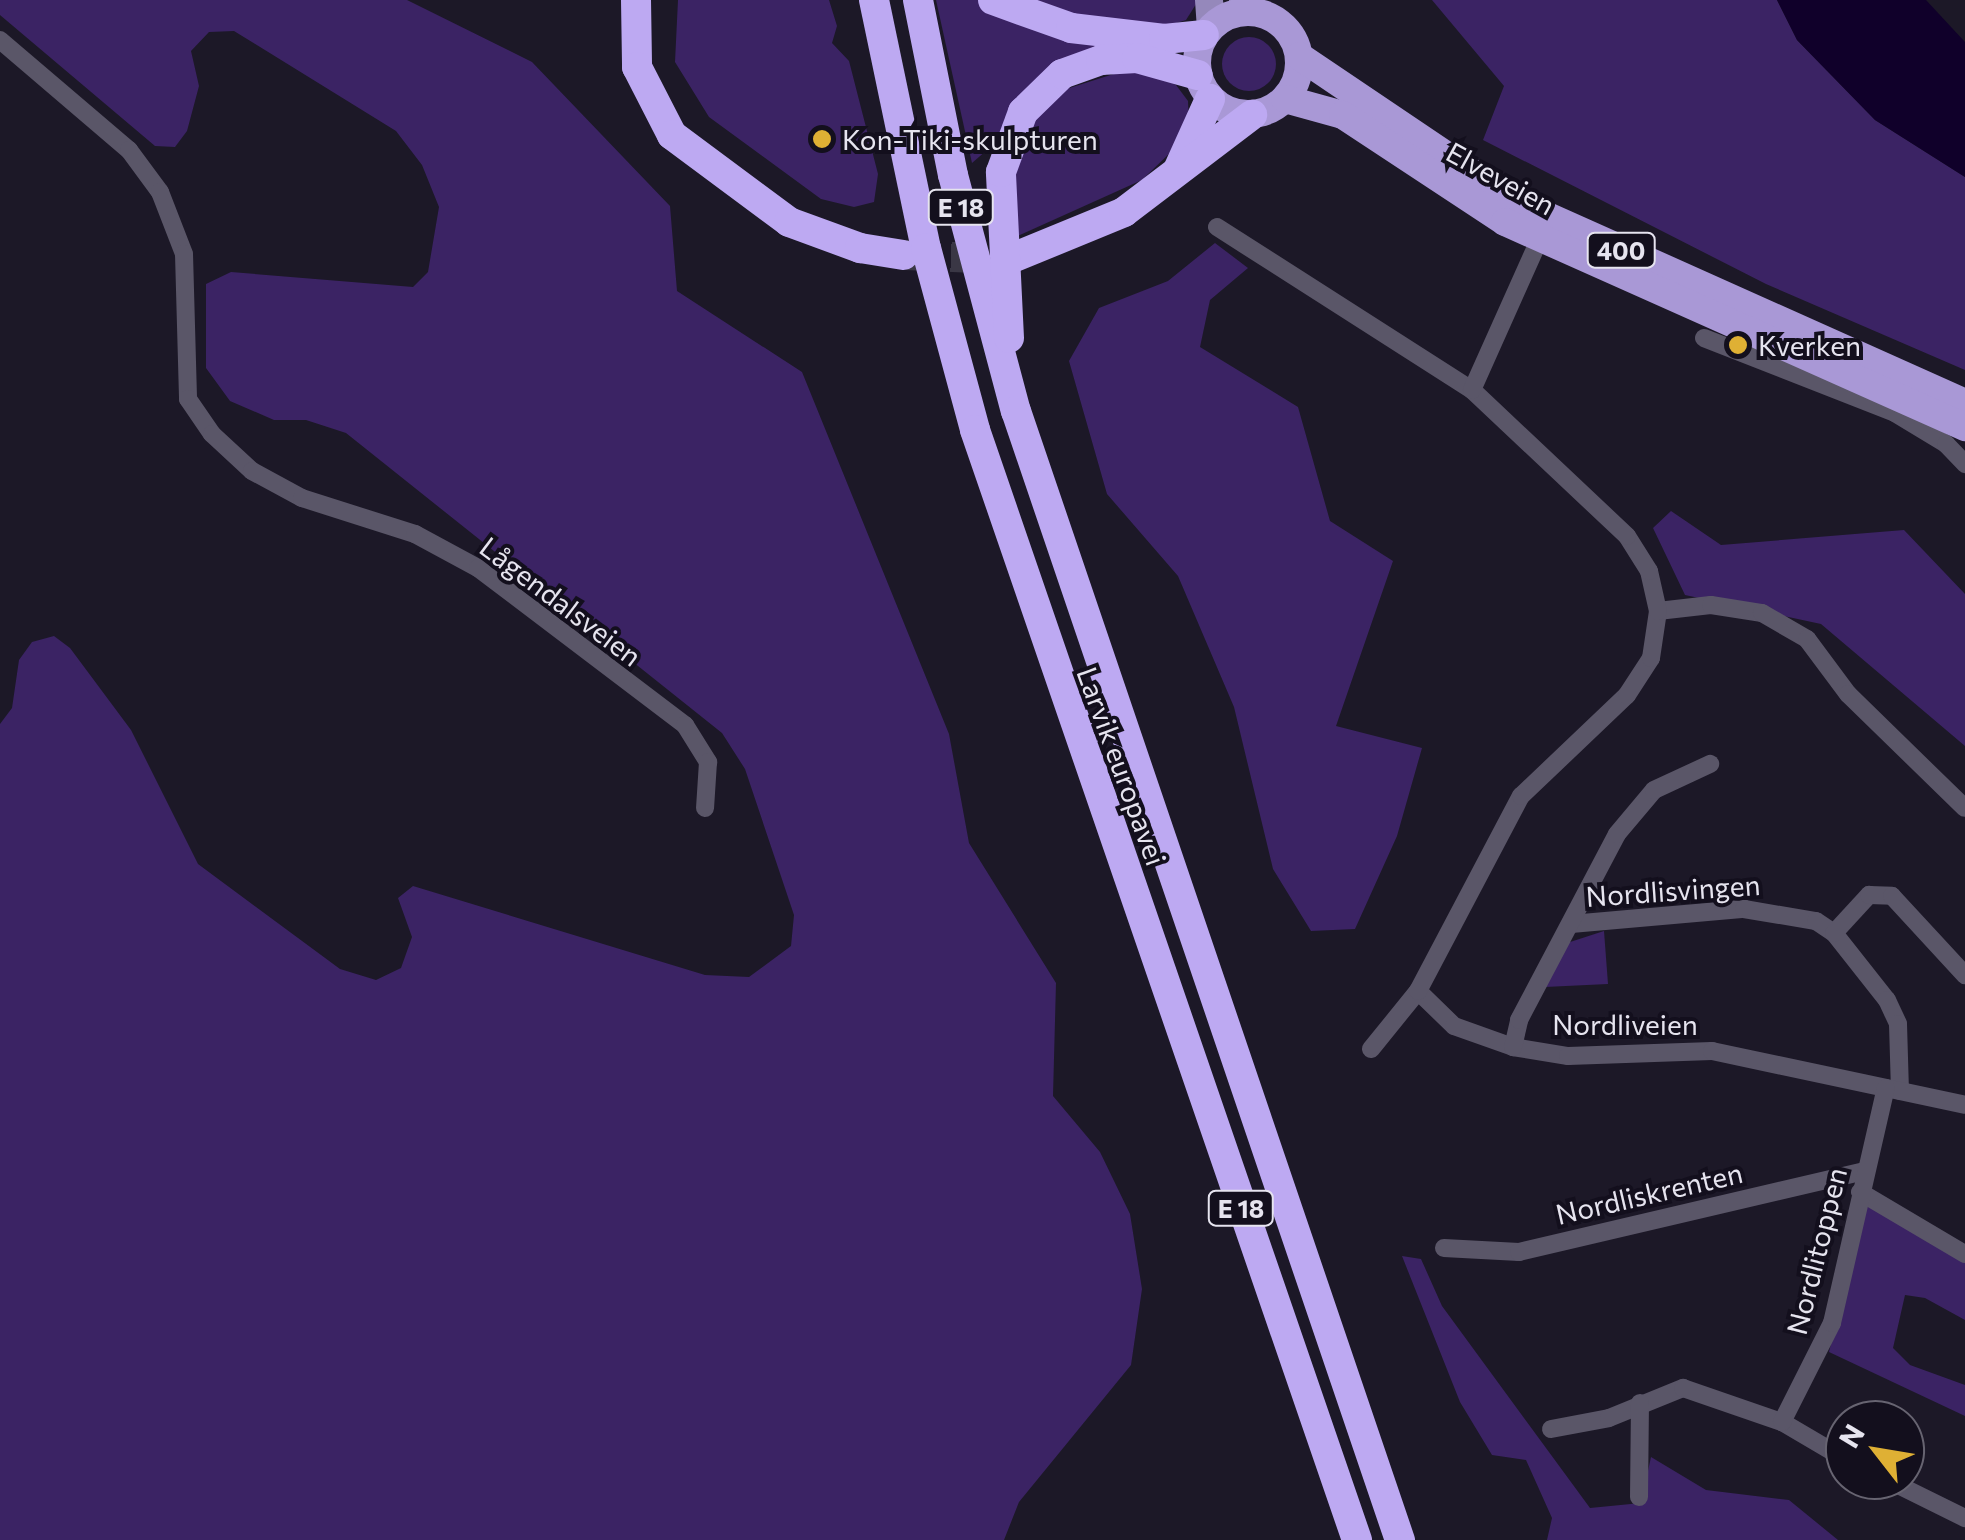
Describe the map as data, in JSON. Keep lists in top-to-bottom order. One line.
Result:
{"streets":{"highway":["Elveveien","E 18","400","Larvik europavei"],"street":["Lågendalsveien","Nordlisvingen","Nordliveien","Nordliskrenten","Nordlitoppen"]},"crossings":[["Elveveien","E 18"],["Elveveien","400"],["E 18","400"],["E 18","Larvik europavei"],["Nordlisvingen","Nordliveien"],["Nordlisvingen","Nordlitoppen"],["Nordliveien","Nordlitoppen"],["Nordliskrenten","Nordlitoppen"]],"places":["Kon-Tiki-skulpturen","Kverken"],"north":"top left"}
